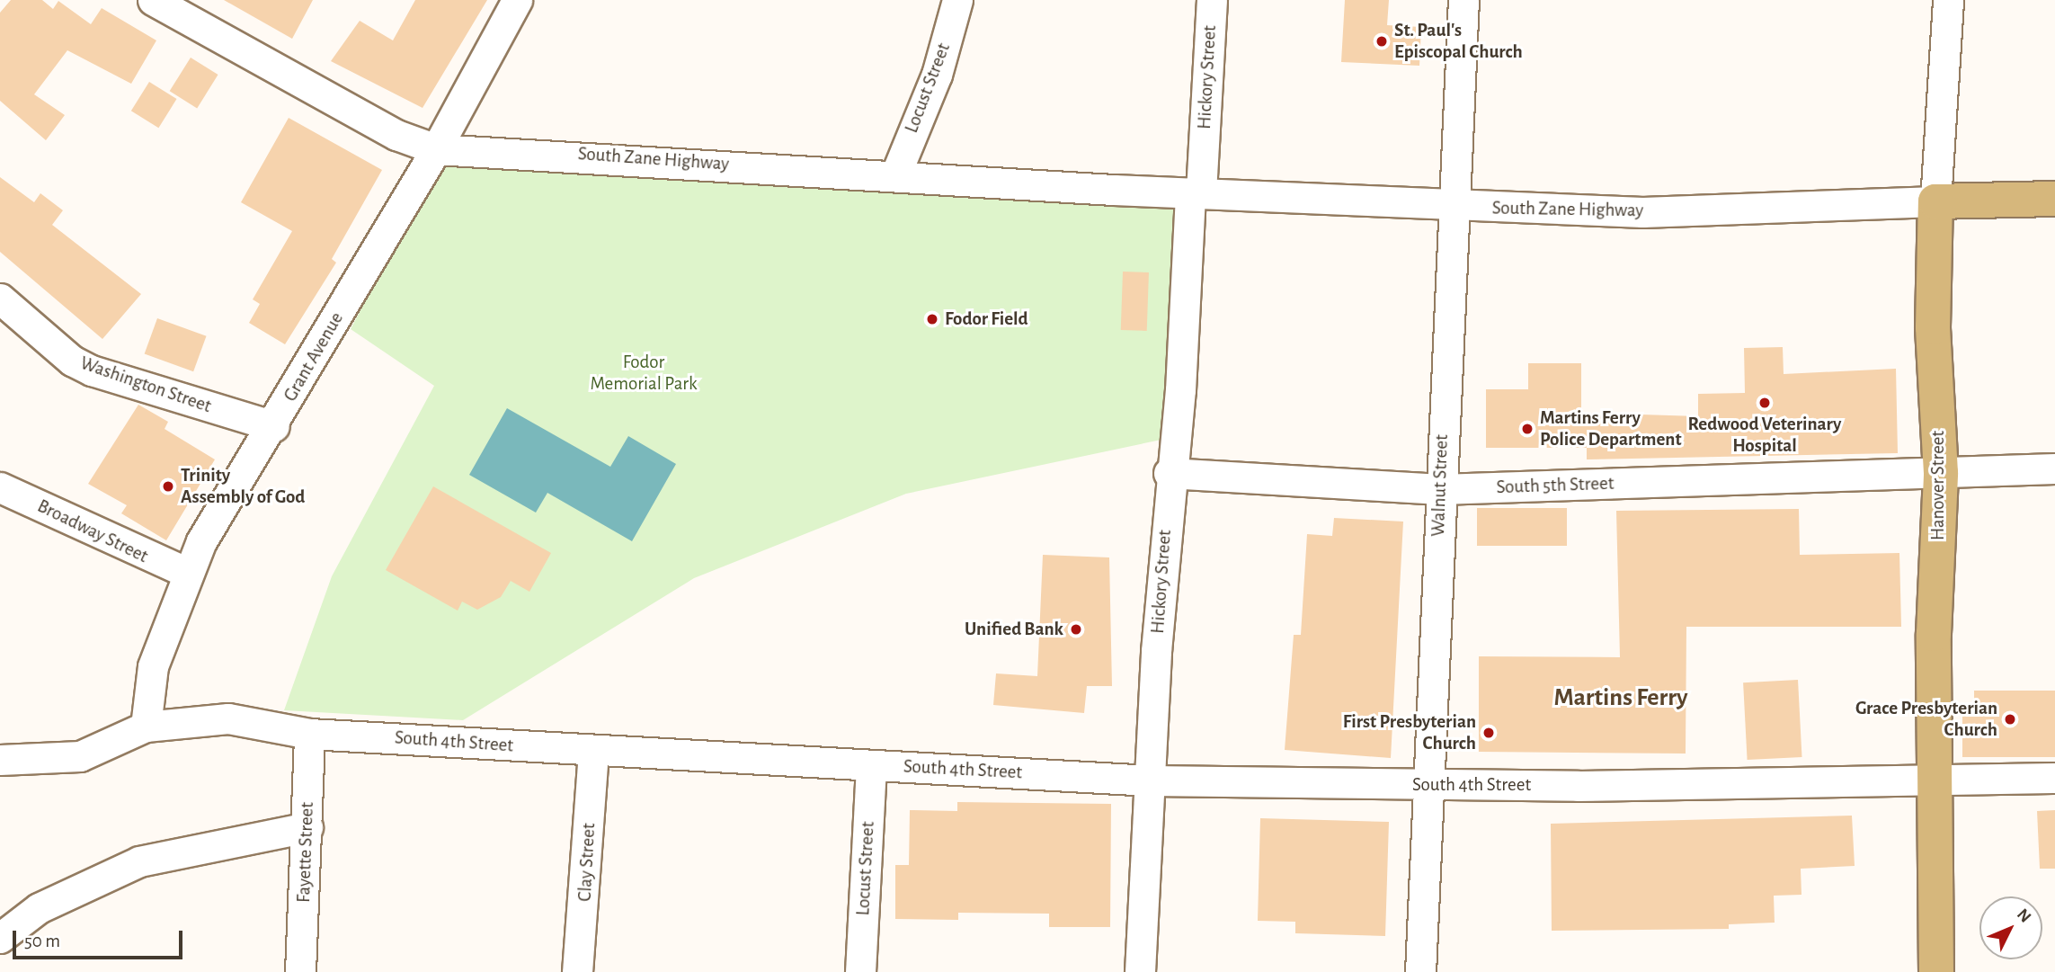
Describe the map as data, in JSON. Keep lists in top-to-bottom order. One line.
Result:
{"streets":{"main road":["Hanover Street"],"street":["Hickory Street","Locust Street","South Zane Highway","Grant Avenue","Washington Street","Walnut Street","South 5th Street","Broadway Street","South 4th Street","Fayette Street","Clay Street"]},"crossings":[["Hickory Street","South Zane Highway"],["Hickory Street","South 5th Street"],["Hickory Street","South 4th Street"],["Locust Street","South Zane Highway"],["Locust Street","South 4th Street"],["South Zane Highway","Grant Avenue"],["South Zane Highway","Walnut Street"],["South Zane Highway","Hanover Street"],["Grant Avenue","Washington Street"],["Grant Avenue","Broadway Street"],["Grant Avenue","South 4th Street"],["Walnut Street","South 5th Street"],["Walnut Street","South 4th Street"],["South 5th Street","Hanover Street"],["Hanover Street","South 4th Street"],["South 4th Street","Fayette Street"],["South 4th Street","Clay Street"]],"districts":["Martins Ferry"],"parks":["Fodor Memorial Park"],"places":["St. Paul's Episcopal Church","Fodor Field","Redwood Veterinary Hospital","Martins Ferry Police Department","Trinity Assembly of God","Unified Bank","Grace Presbyterian Church","First Presbyterian Church"],"scale_bar":"50 m","north":"top right"}
